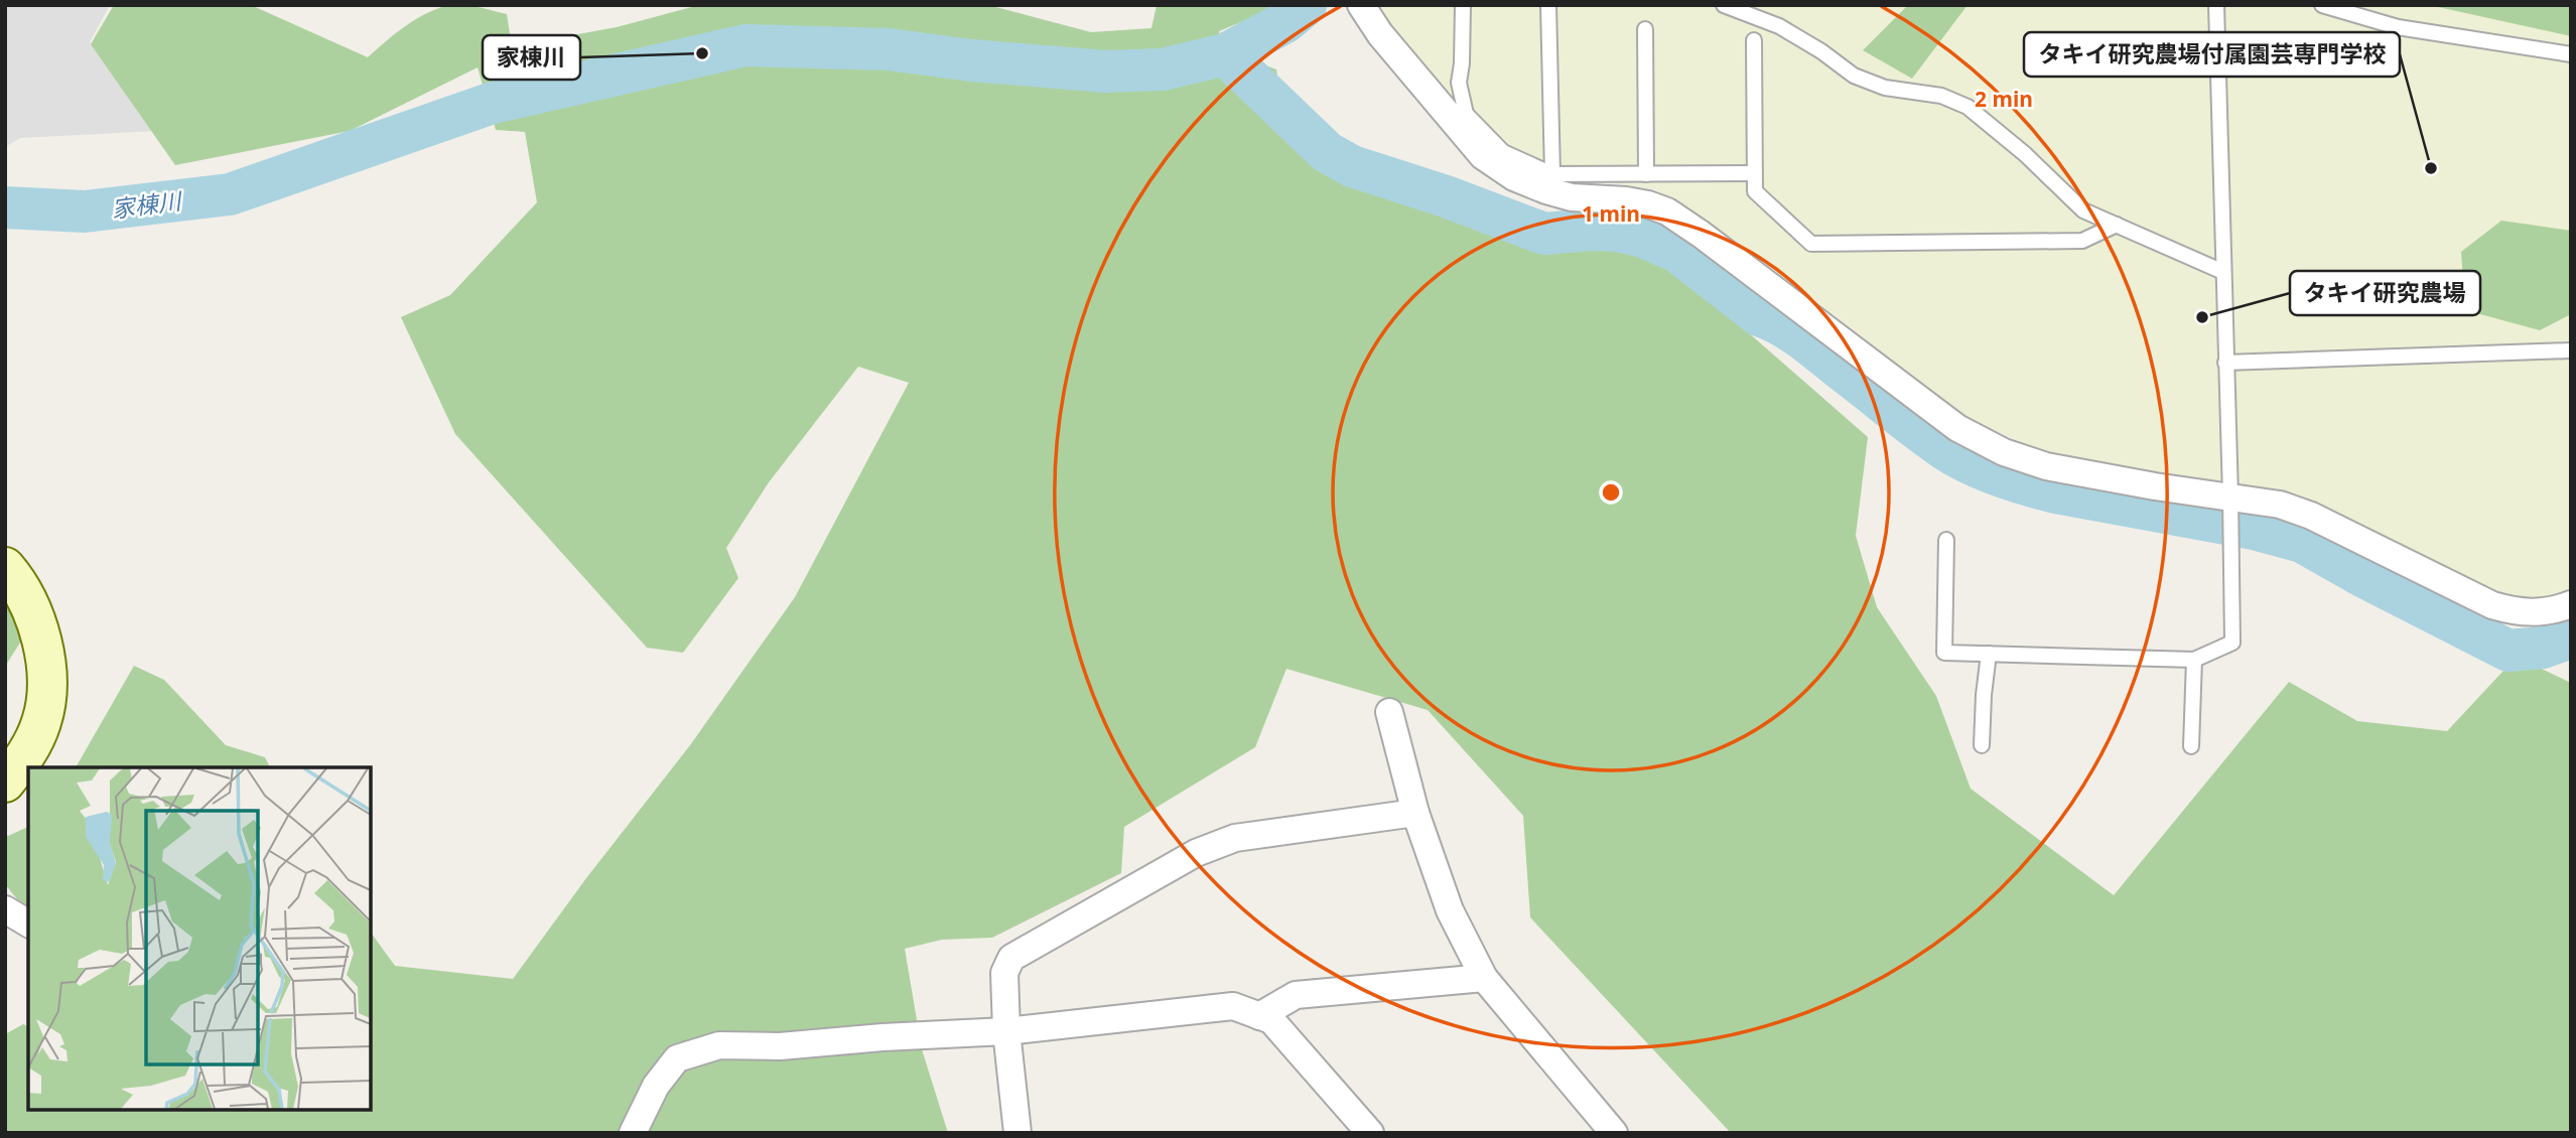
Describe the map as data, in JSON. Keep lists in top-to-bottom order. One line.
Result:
{"water":["家棟川"],"places":["家棟川","タキイ研究農場付属園芸専門学校","タキイ研究農場"],"rings":["2 min","1 min"]}
